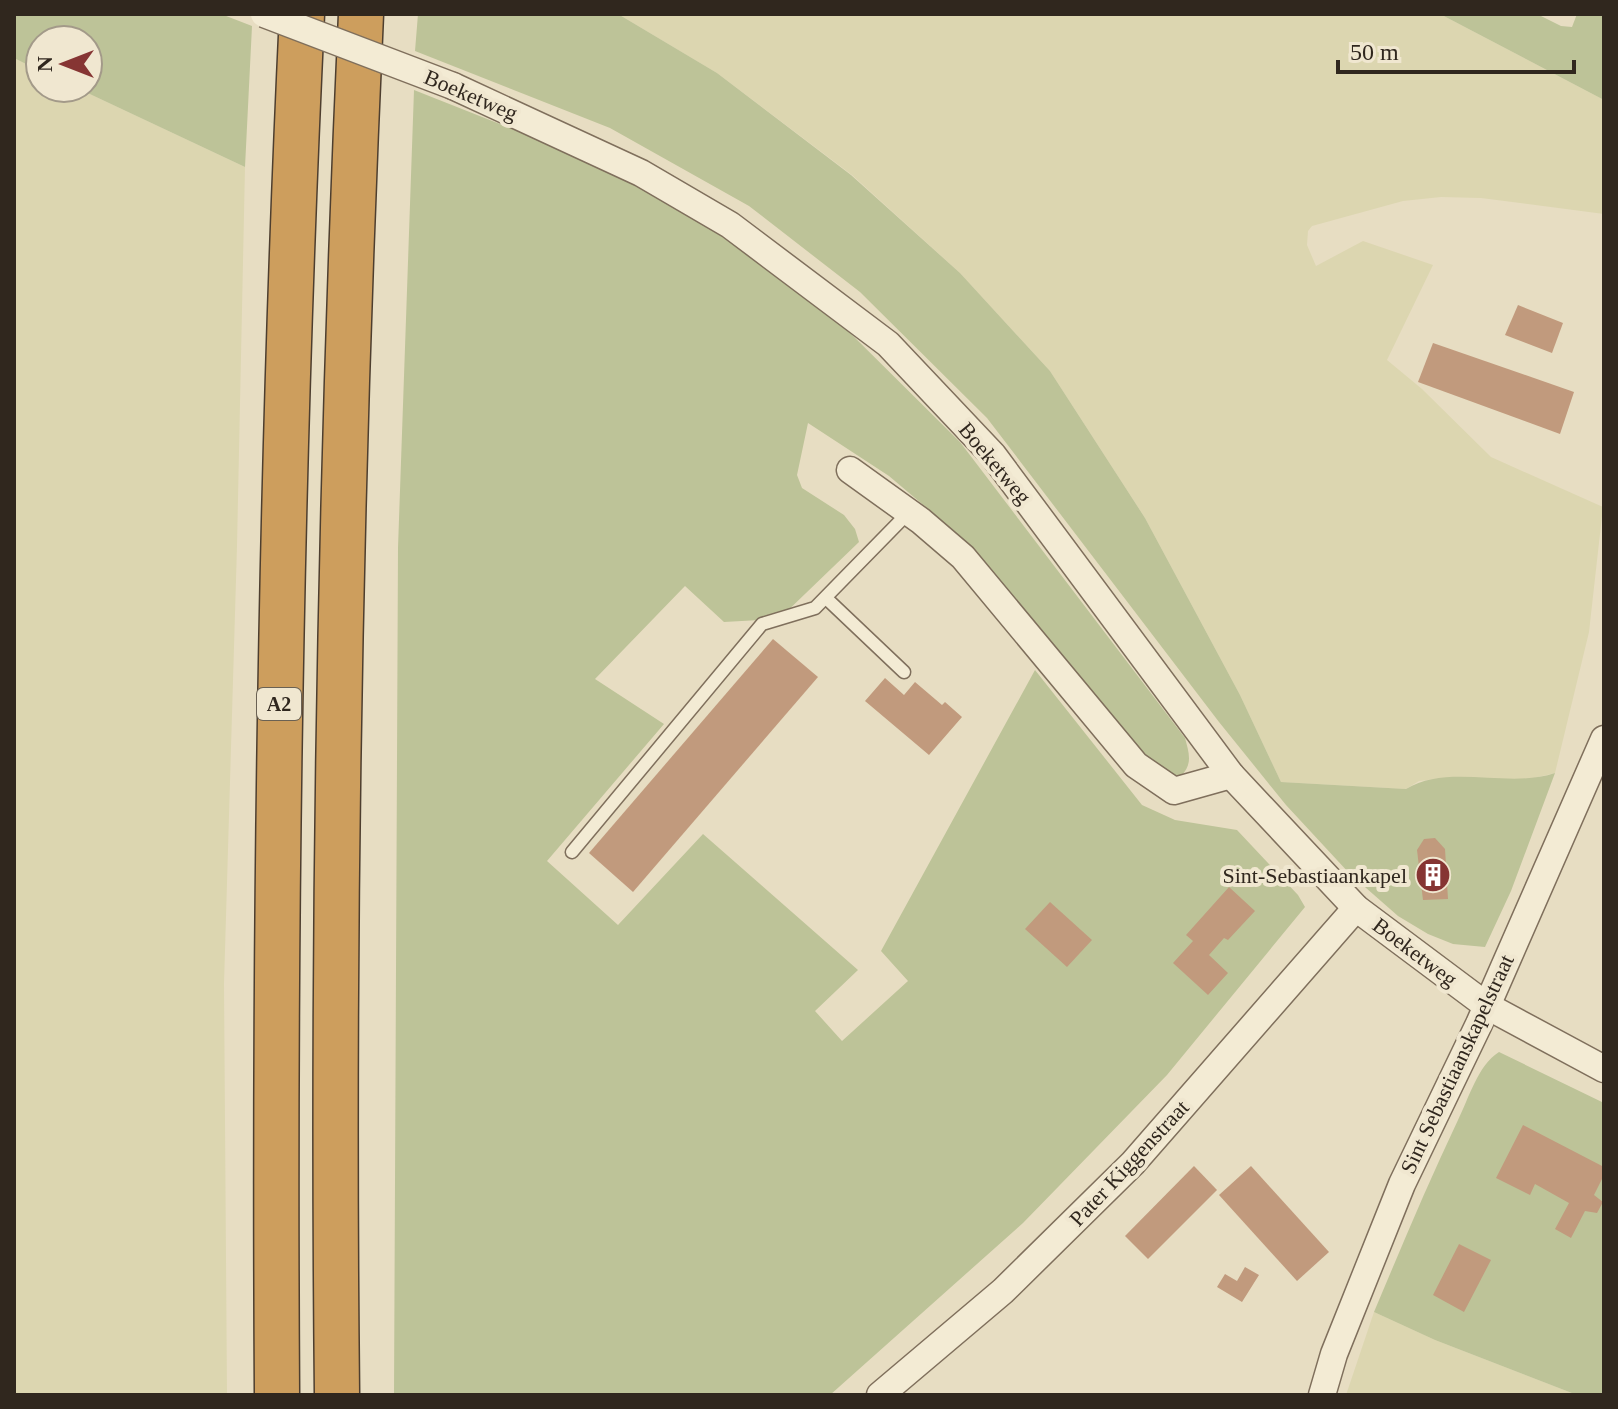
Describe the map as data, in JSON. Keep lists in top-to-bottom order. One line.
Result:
{"streets":{"highway":["A2"],"street":["Boeketweg","Sint Sebastiaanskapelstraat","Pater Kiggenstraat"]},"crossings":[["Boeketweg","Sint Sebastiaanskapelstraat"],["Boeketweg","Pater Kiggenstraat"]],"places":{"building":["Sint-Sebastiaankapel"]},"scale_bar":"50 m","north":"left"}
